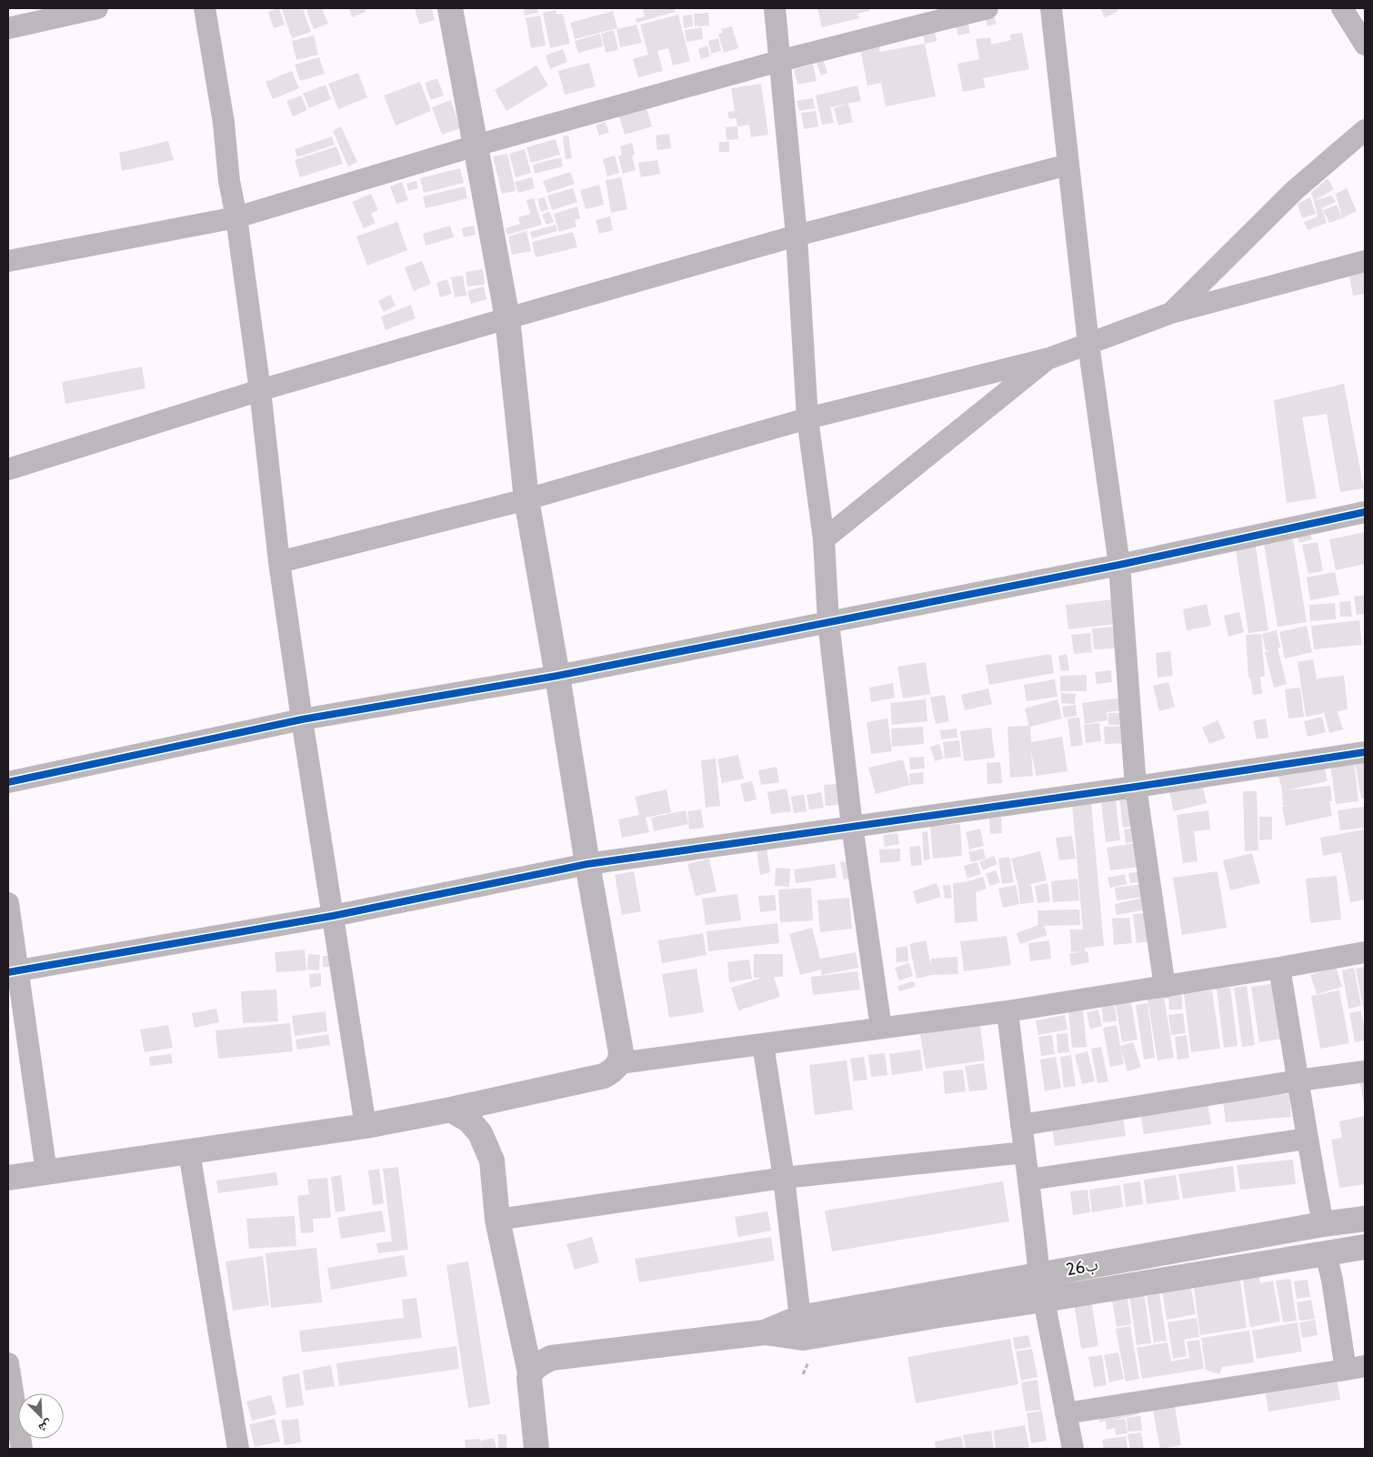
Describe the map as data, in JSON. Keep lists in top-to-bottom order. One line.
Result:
{"streets":{"highway":["26ب"]},"north":"bottom right"}
